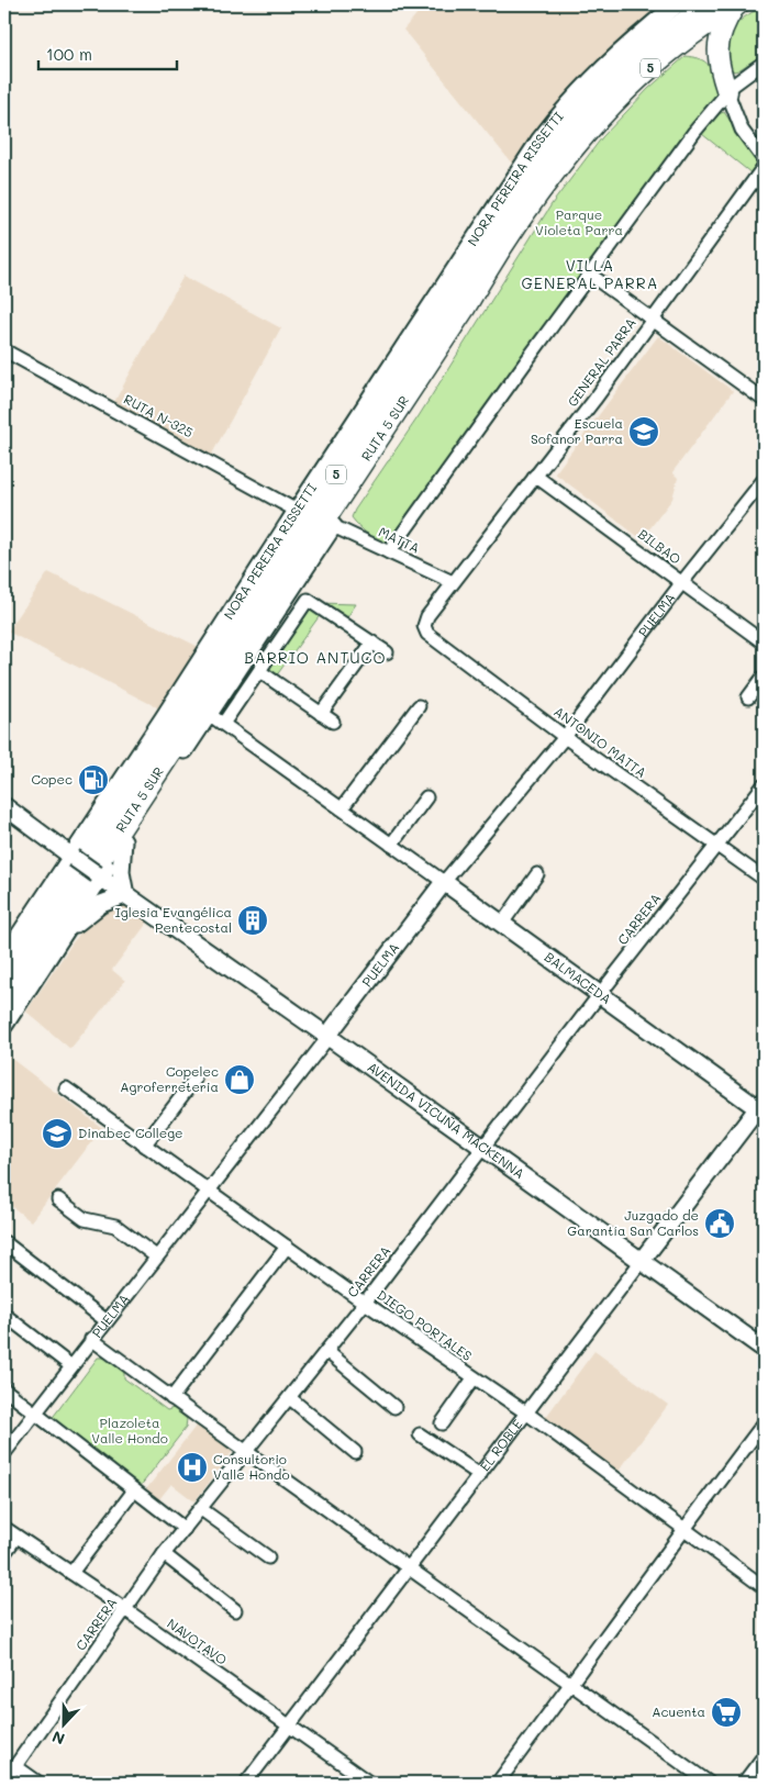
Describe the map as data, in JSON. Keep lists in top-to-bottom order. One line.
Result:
{"streets":{"highway":["5","RUTA 5 SUR"],"main road":["NORA PEREIRA RISSETTI","PUELMA","BALMACEDA","AVENIDA VICUÑA MACKENNA","EL ROBLE"],"street":["GENERAL PARRA","RUTA N-325","MATTA","BILBAO","ANTONIO MATTA","CARRERA","DIEGO PORTALES","NAVOTAVO"]},"crossings":[["NORA PEREIRA RISSETTI","RUTA N-325"],["NORA PEREIRA RISSETTI","AVENIDA VICUÑA MACKENNA"],["GENERAL PARRA","MATTA"],["GENERAL PARRA","BILBAO"],["GENERAL PARRA","ANTONIO MATTA"],["BILBAO","PUELMA"],["PUELMA","ANTONIO MATTA"],["PUELMA","BALMACEDA"],["PUELMA","AVENIDA VICUÑA MACKENNA"],["PUELMA","DIEGO PORTALES"],["ANTONIO MATTA","CARRERA"],["CARRERA","BALMACEDA"],["CARRERA","AVENIDA VICUÑA MACKENNA"],["CARRERA","DIEGO PORTALES"],["CARRERA","NAVOTAVO"],["BALMACEDA","EL ROBLE"],["AVENIDA VICUÑA MACKENNA","EL ROBLE"],["DIEGO PORTALES","EL ROBLE"],["EL ROBLE","NAVOTAVO"]],"districts":["VILLA GENERAL PARRA","BARRIO ANTUCO"],"parks":["Parque Violeta Parra","Plazoleta Valle Hondo"],"places":{"school or university":["Escuela Sofanor Parra","Dinabec College"],"fuel station":["Copec"],"building":["Iglesia Evangélica Pentecostal"],"shop":["Copelec Agroferreteria"],"public building":["Juzgado de Garantía San Carlos"],"hospital":["Consultorio Valle Hondo"],"supermarket":["Acuenta"]},"scale_bar":"100 m","north":"bottom"}
